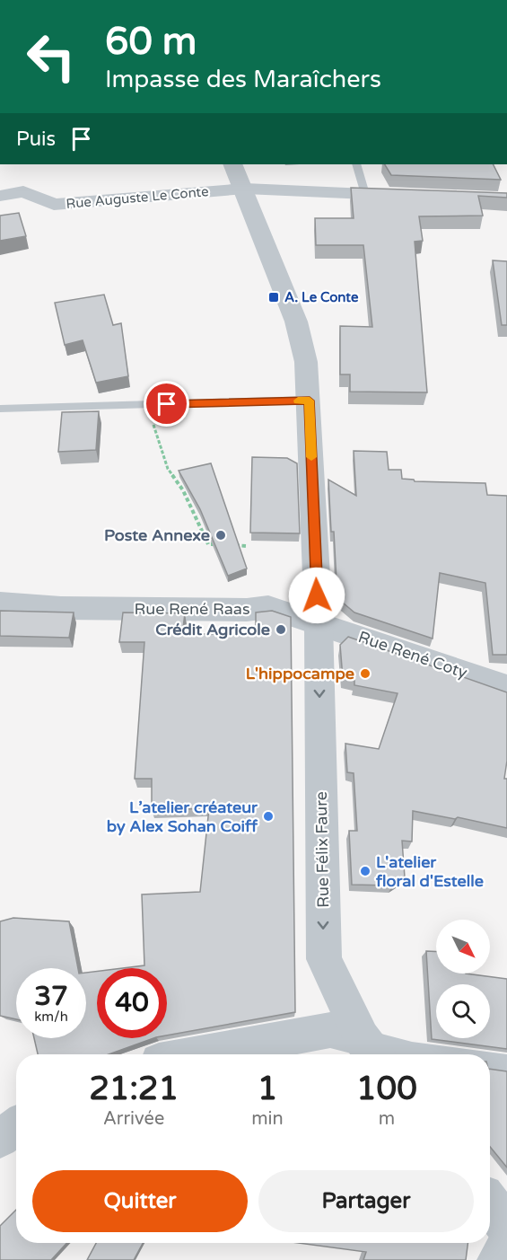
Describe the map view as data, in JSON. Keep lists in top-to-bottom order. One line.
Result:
{"streets":{"street":["Rue Auguste Le Conte","Rue René Raas","Rue René Coty","Rue Félix Faure"]},"crossings":[["Rue René Raas","Rue René Coty"],["Rue René Raas","Rue Félix Faure"],["Rue René Coty","Rue Félix Faure"]],"one_way":["Rue Félix Faure"],"places":{"transit":["A. Le Conte"],"other":["Poste Annexe","Crédit Agricole","L'hippocampe","L’atelier créateur by Alex Sohan Coiff","L'atelier floral d'Estelle"]},"north":"bottom right","page":{"turn":["60 m","Impasse des Maraîchers"],"then":"Puis","speed":"37 km/h","limit":"40","eta":["21:21","Arrivée","1","min","100","m"],"buttons":["Quitter","Partager"]}}
